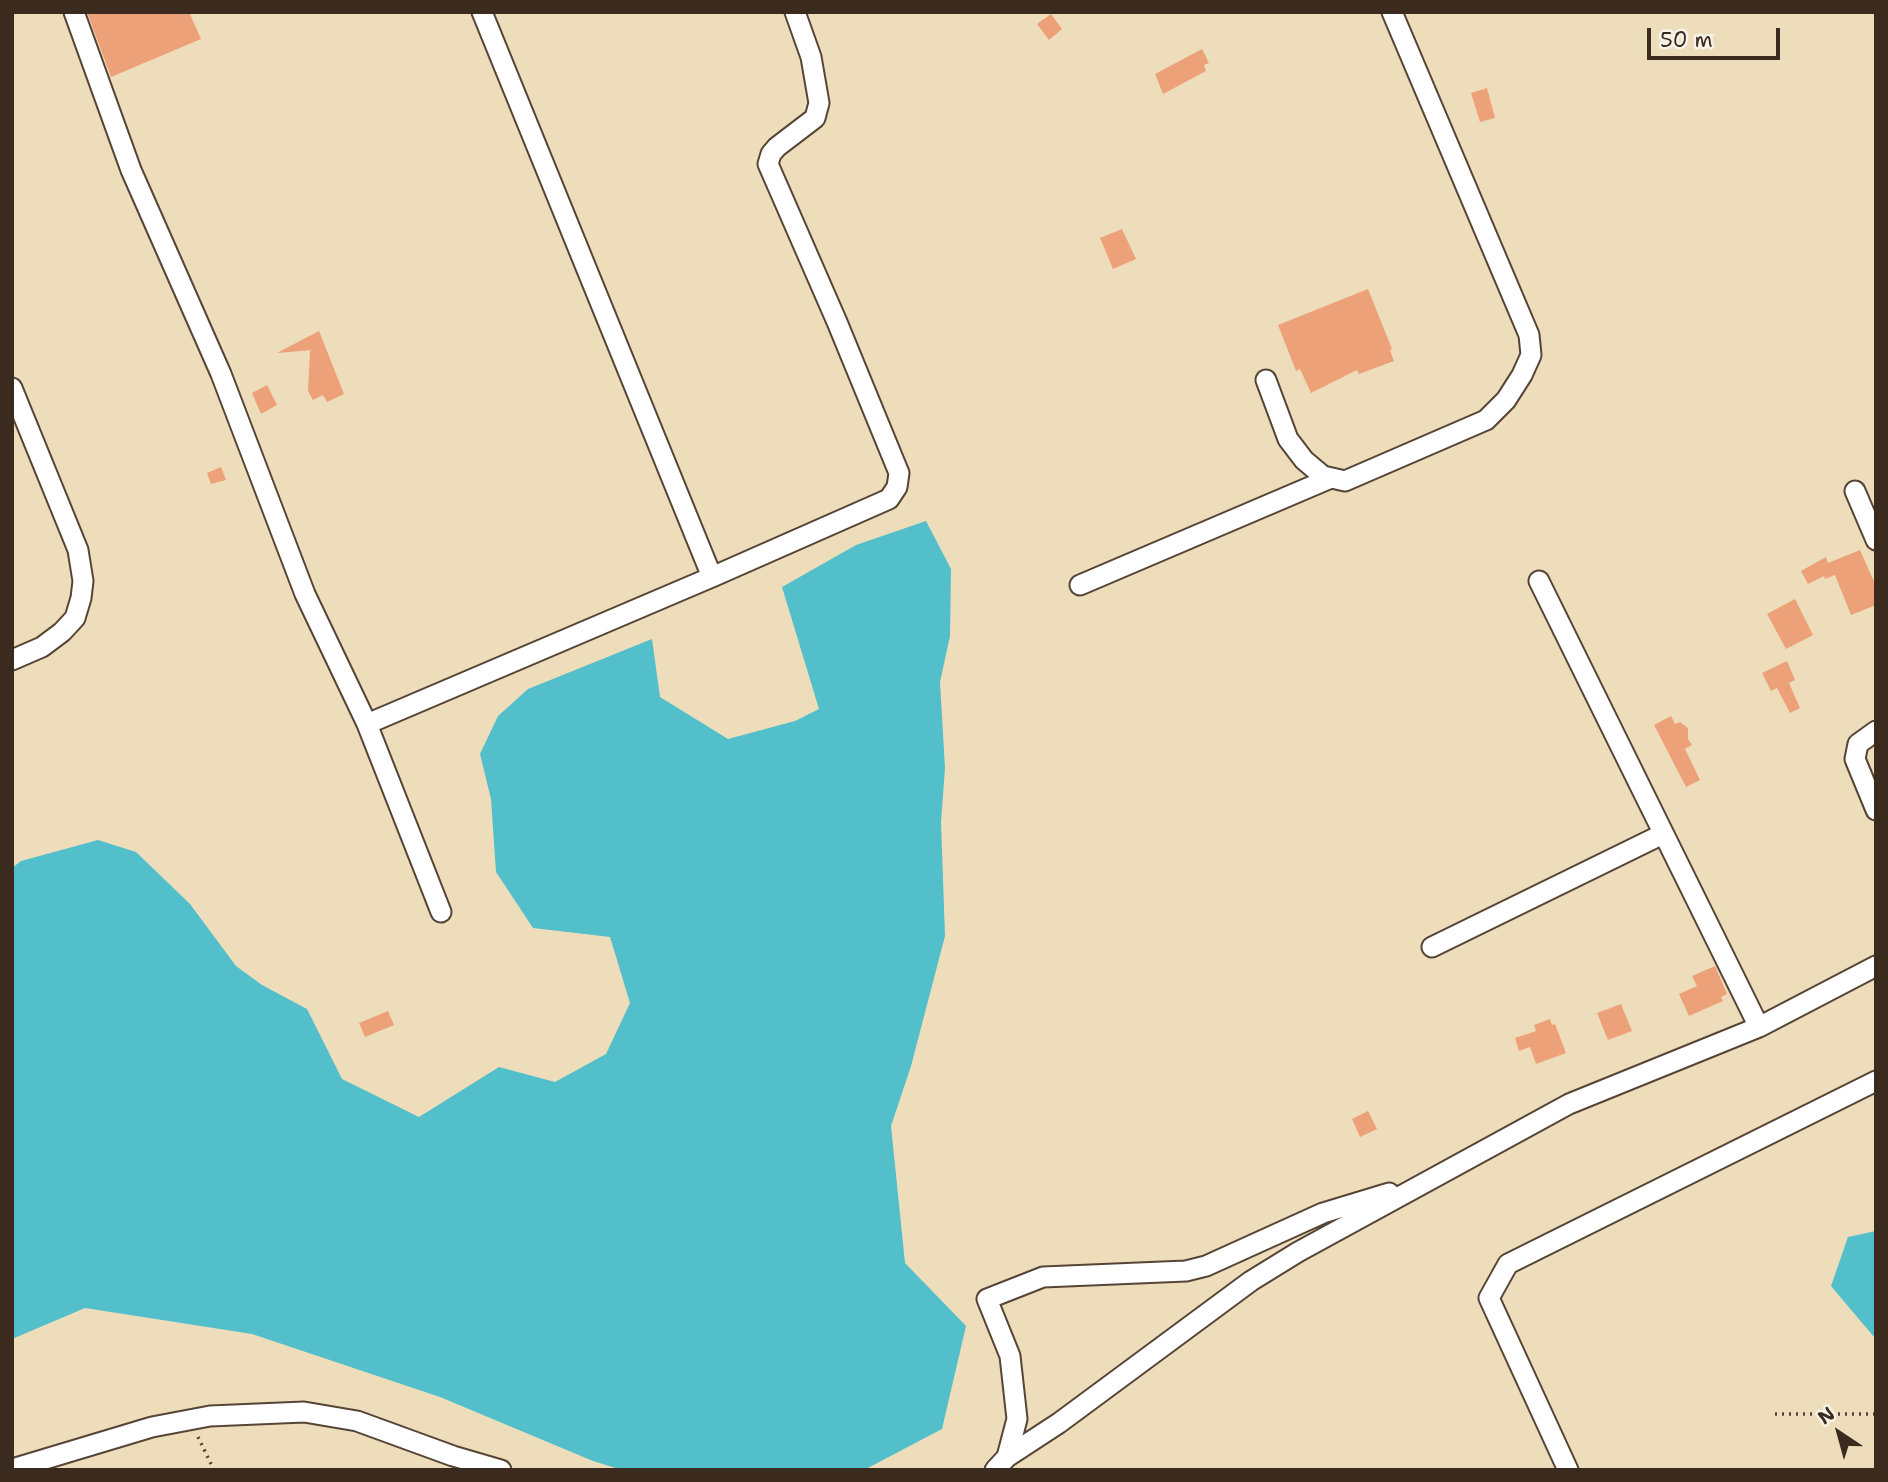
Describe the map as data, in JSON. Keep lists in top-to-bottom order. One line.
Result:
{"scale_bar":"50 m","north":"top left"}
